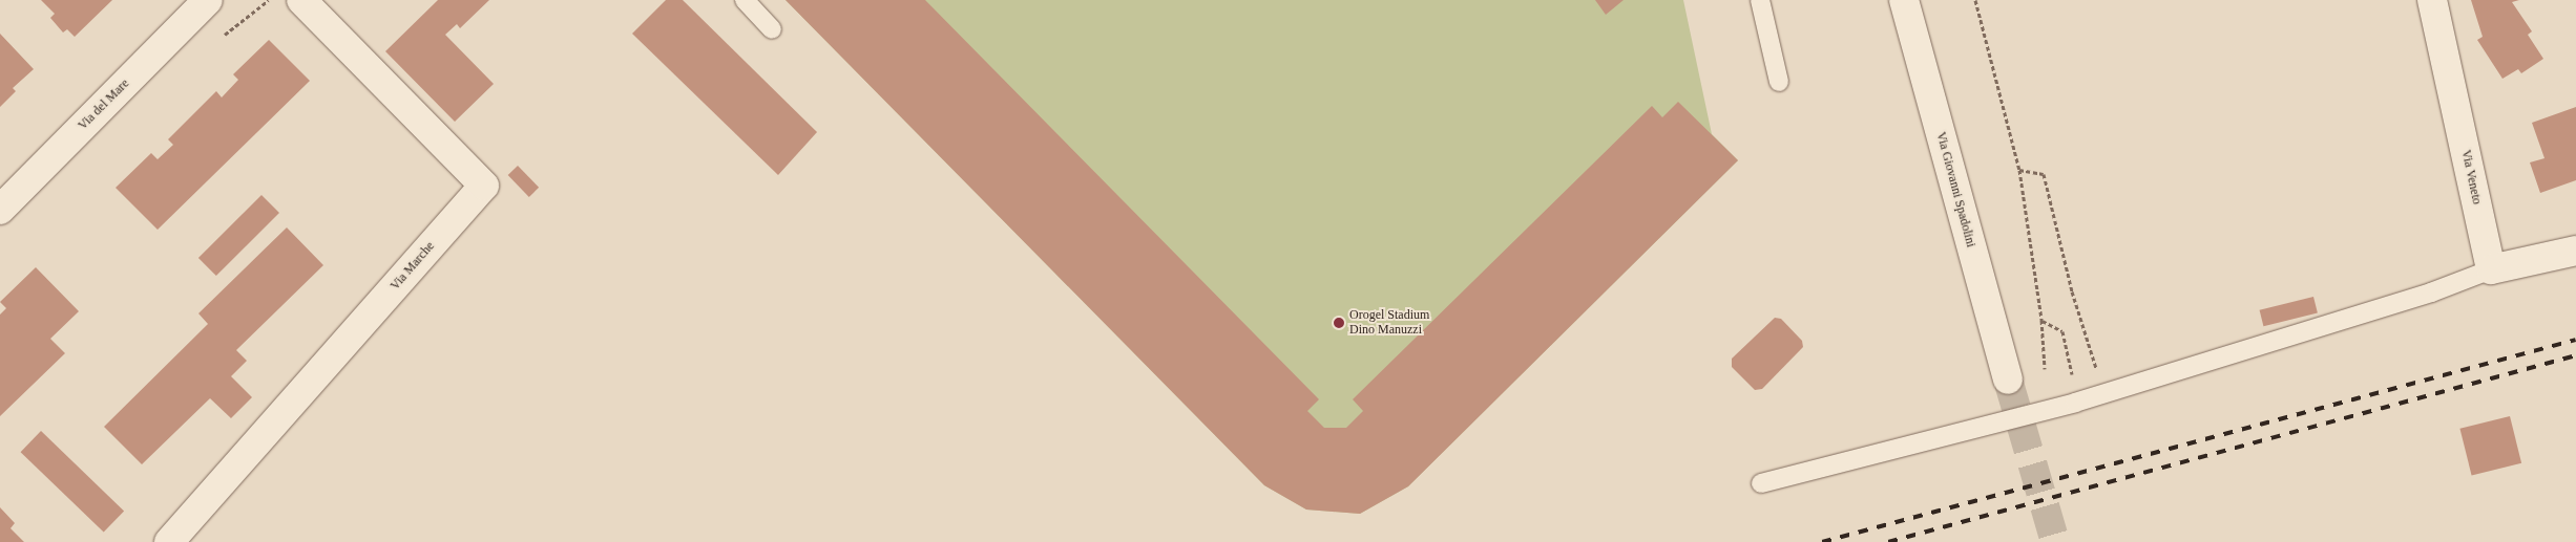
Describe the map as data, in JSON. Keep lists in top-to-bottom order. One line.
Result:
{"streets":{"street":["Via del Mare","Via Veneto","Via Giovanni Spadolini","Via Marche"]},"places":["Orogel Stadium Dino Manuzzi"]}
